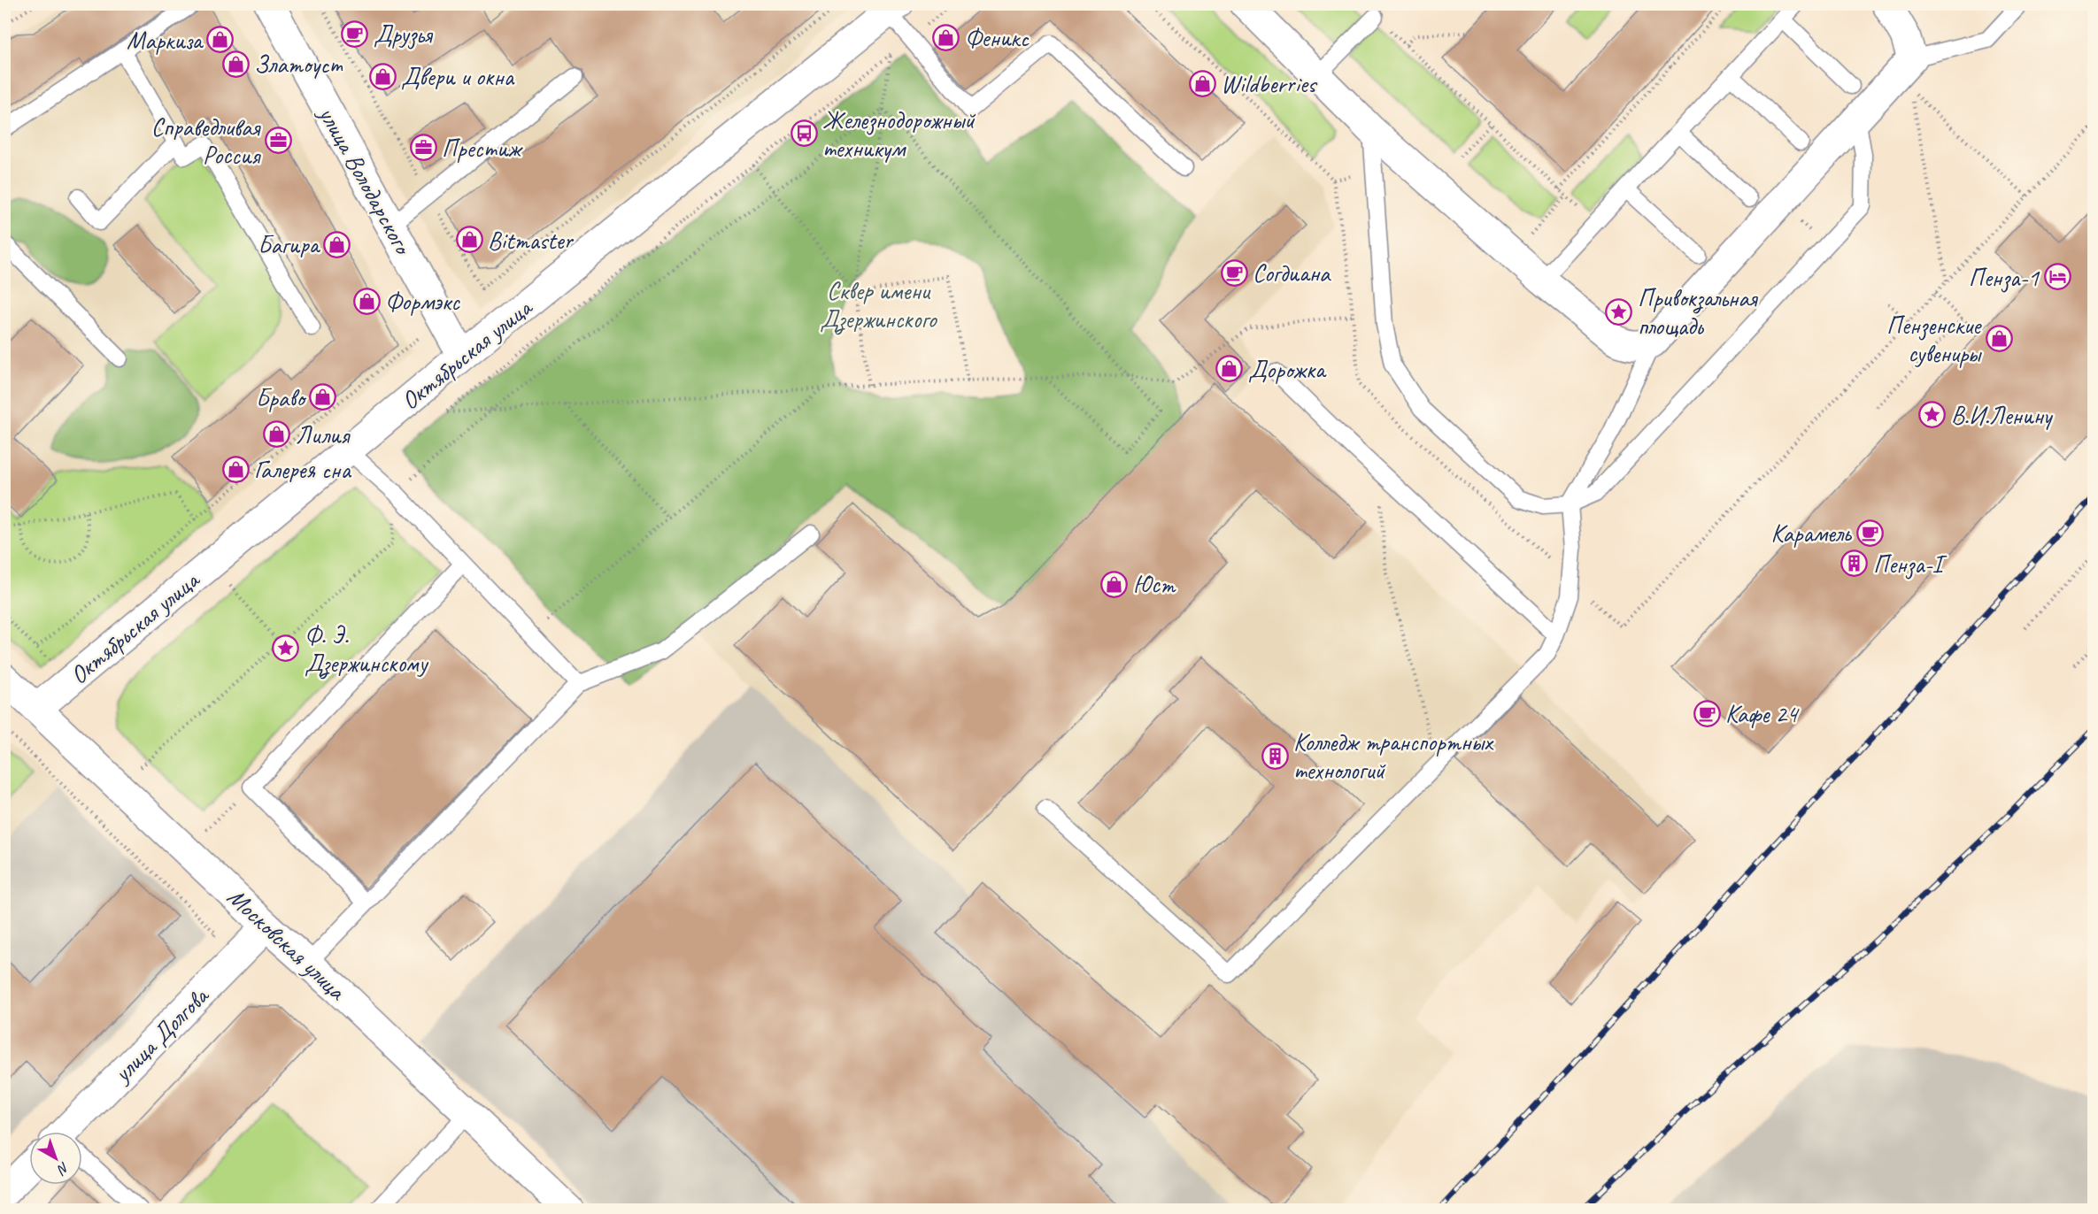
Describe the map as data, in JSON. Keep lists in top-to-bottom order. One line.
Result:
{"streets":{"street":["улица Володарского","Октябрьская улица","Московская улица","улица Долгова"]},"crossings":[["улица Володарского","Октябрьская улица"],["Октябрьская улица","Московская улица"],["Московская улица","улица Долгова"]],"parks":["Сквер имени Дзержинского"],"places":{"cafe":["Друзья","Согдиана","Карамель","Кафе 24"],"shop":["Феникс","Маркиза","Златоуст","Двери и окна","Wildberries","Bitmaster","Багира","Формэкс","Пензенские сувениры","Дорожка","Браво","Лилия","Галерея сна","Юст"],"bus stop":["Железнодорожный техникум"],"office":["Справедливая Россия","Престиж"],"hotel":["Пенза-1"],"place":["Привокзальная площадь","В.И.Ленину","Ф. Э. Дзержинскому"],"building":["Пенза-I","Колледж транспортных технологий"]},"north":"bottom right"}
